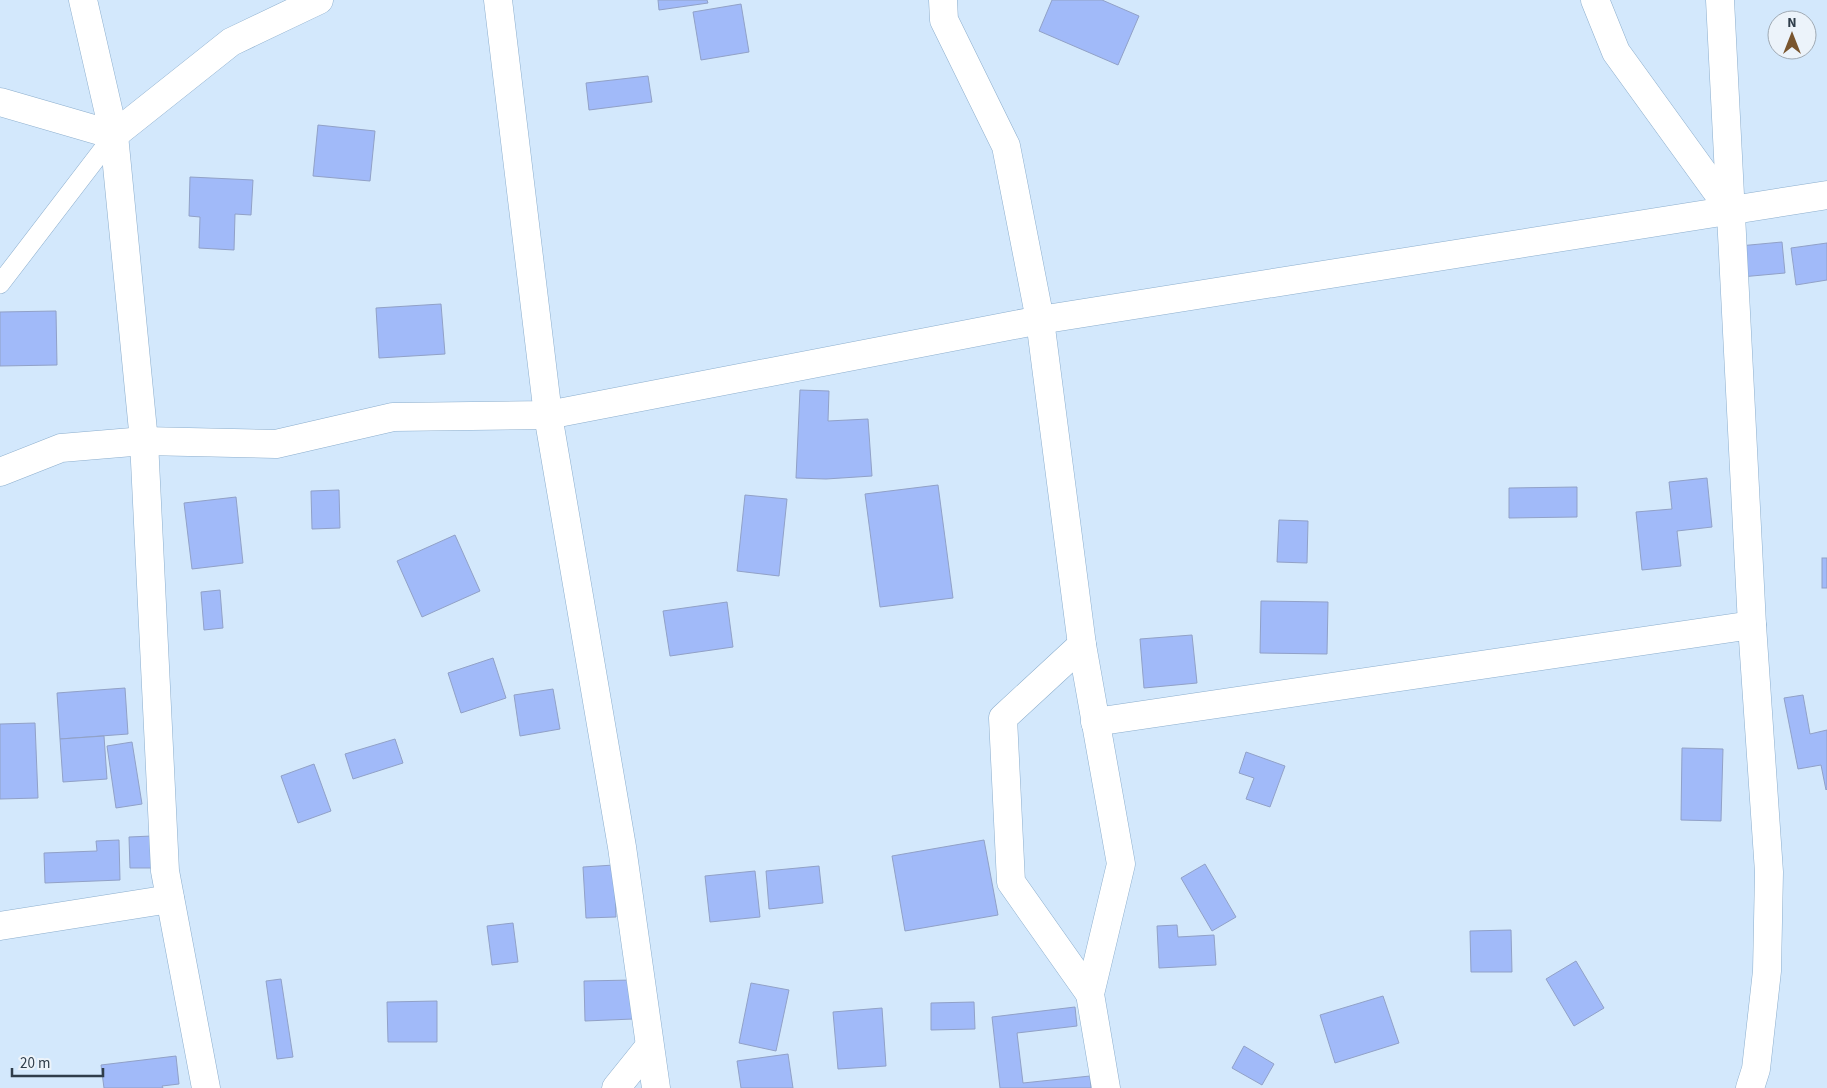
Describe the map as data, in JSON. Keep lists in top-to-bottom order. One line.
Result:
{"scale_bar":"20 m","north":"top"}
